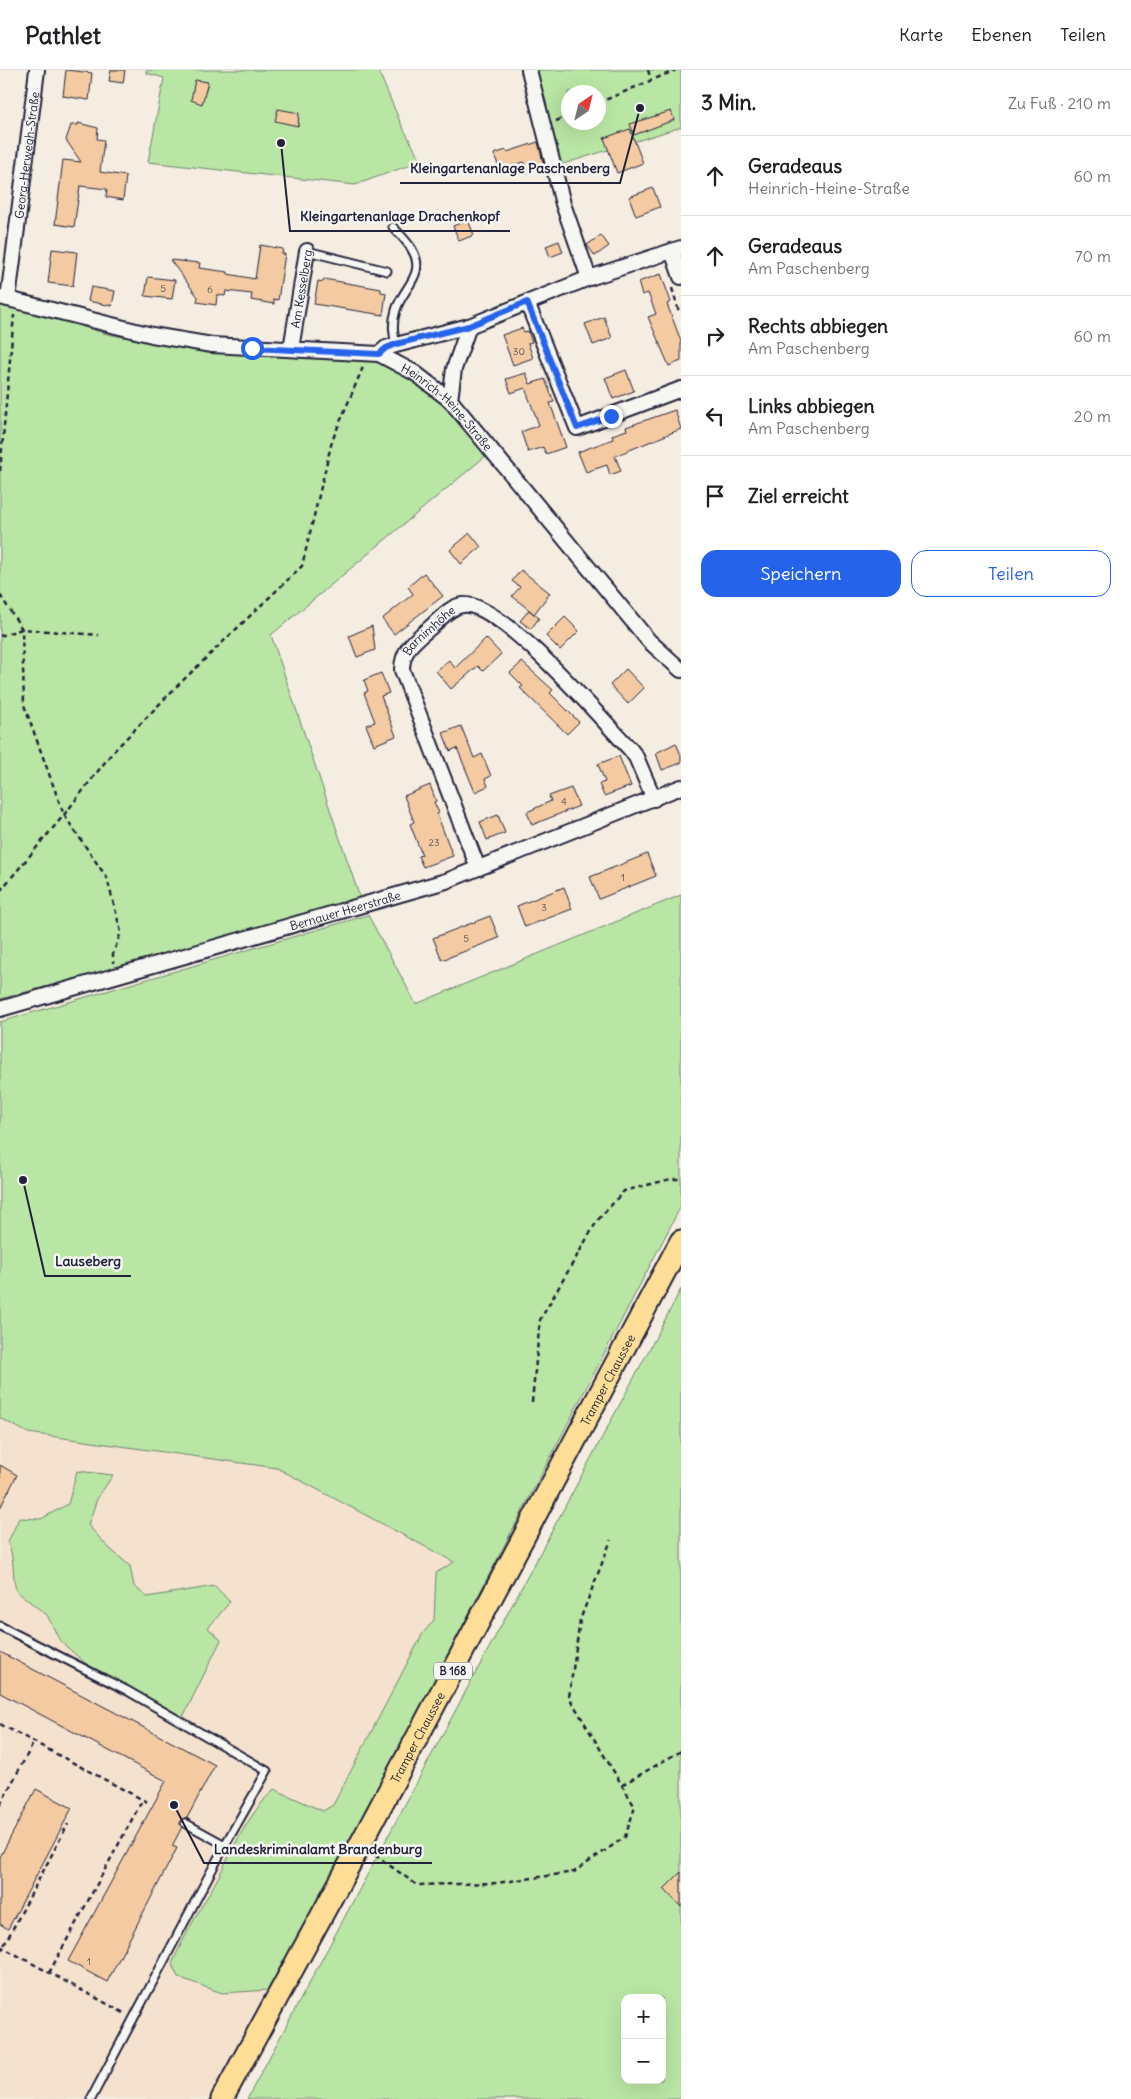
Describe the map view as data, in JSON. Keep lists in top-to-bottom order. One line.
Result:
{"streets":{"main road":["Tramper Chaussee","B 168"],"street":["Georg-Herwegh-Straße","Am Kesselberg","Heinrich-Heine-Straße","Barnimhöhe","Bernauer Heerstraße"]},"crossings":[["Georg-Herwegh-Straße","Heinrich-Heine-Straße"],["Am Kesselberg","Heinrich-Heine-Straße"],["Barnimhöhe","Bernauer Heerstraße"]],"places":["Kleingartenanlage Paschenberg","Kleingartenanlage Drachenkopf","Lauseberg","Landeskriminalamt Brandenburg"],"house_numbers":["5","6","30","4","23","1","3","5","1"],"north":"top right","page":{"header":"Pathlet","nav":["Karte","Ebenen","Teilen"],"heading":["3 Min.","Zu Fuß · 210 m"],"list":[["Geradeaus","Heinrich-Heine-Straße","60 m"],["Geradeaus","Am Paschenberg","70 m"],["Rechts abbiegen","Am Paschenberg","60 m"],["Links abbiegen","Am Paschenberg","20 m"],"Ziel erreicht"],"buttons":["Speichern","Teilen"],"map_buttons":["+","−"]}}
